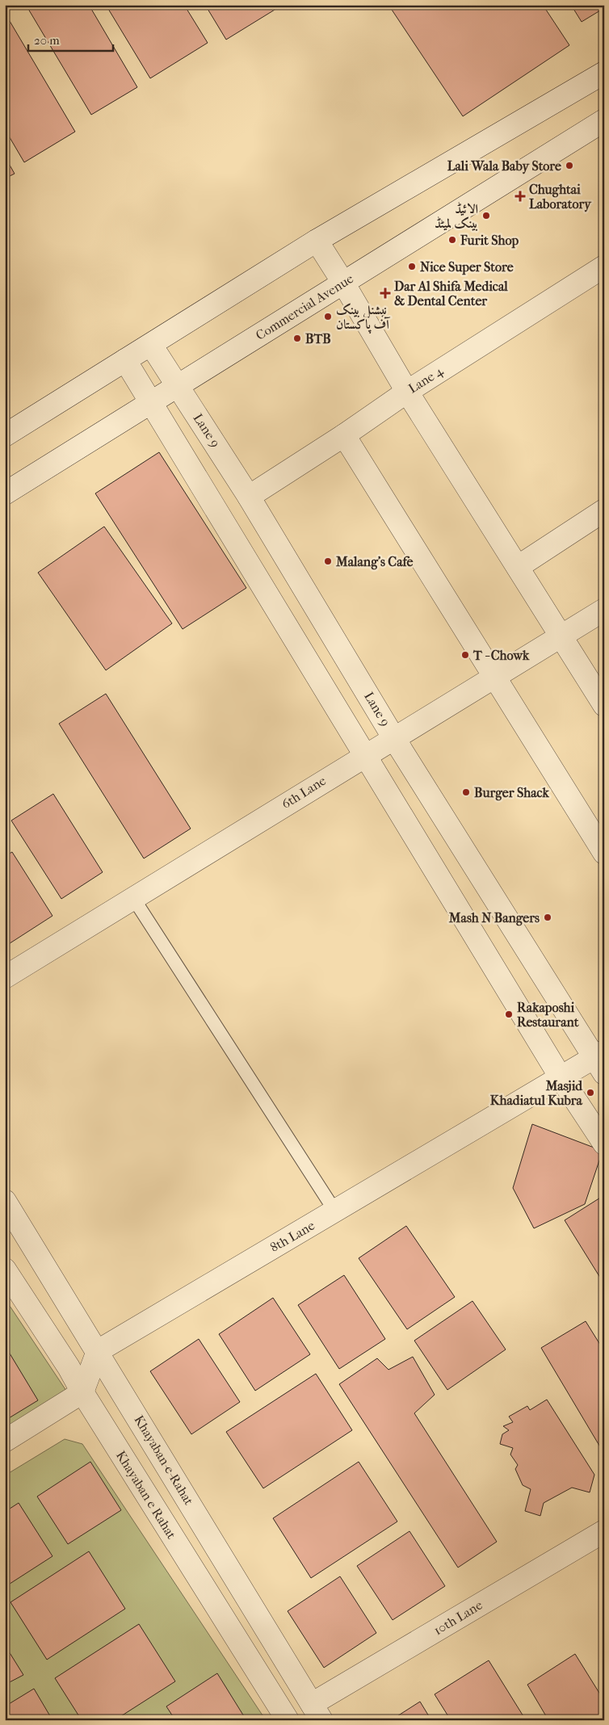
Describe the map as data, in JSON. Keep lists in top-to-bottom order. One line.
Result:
{"streets":{"street":["Commercial Avenue","Lane 4","Lane 9","6th Lane","8th Lane","Khayaban-e-Rahat","Khayaban e Rahat","10th Lane"]},"crossings":[["Commercial Avenue","Lane 9"],["Lane 4","Lane 9"],["Lane 9","6th Lane"],["Lane 9","8th Lane"],["8th Lane","Khayaban-e-Rahat"],["Khayaban-e-Rahat","10th Lane"]],"places":{"other":["Lali Wala Baby Store","الائیڈ بینک لمیٹڈ","Furit Shop","Nice Super Store","نیشنل بینک آف پاکستان","BTB","Malang's Cafe","T - Chowk","Burger Shack","Mash N Bangers","Rakaposhi Restaurant","Masjid Khadiatul Kubra"],"health":["Chughtai Laboratory","Dar Al Shifa Medical & Dental Center"]},"scale_bar":"20 m"}
